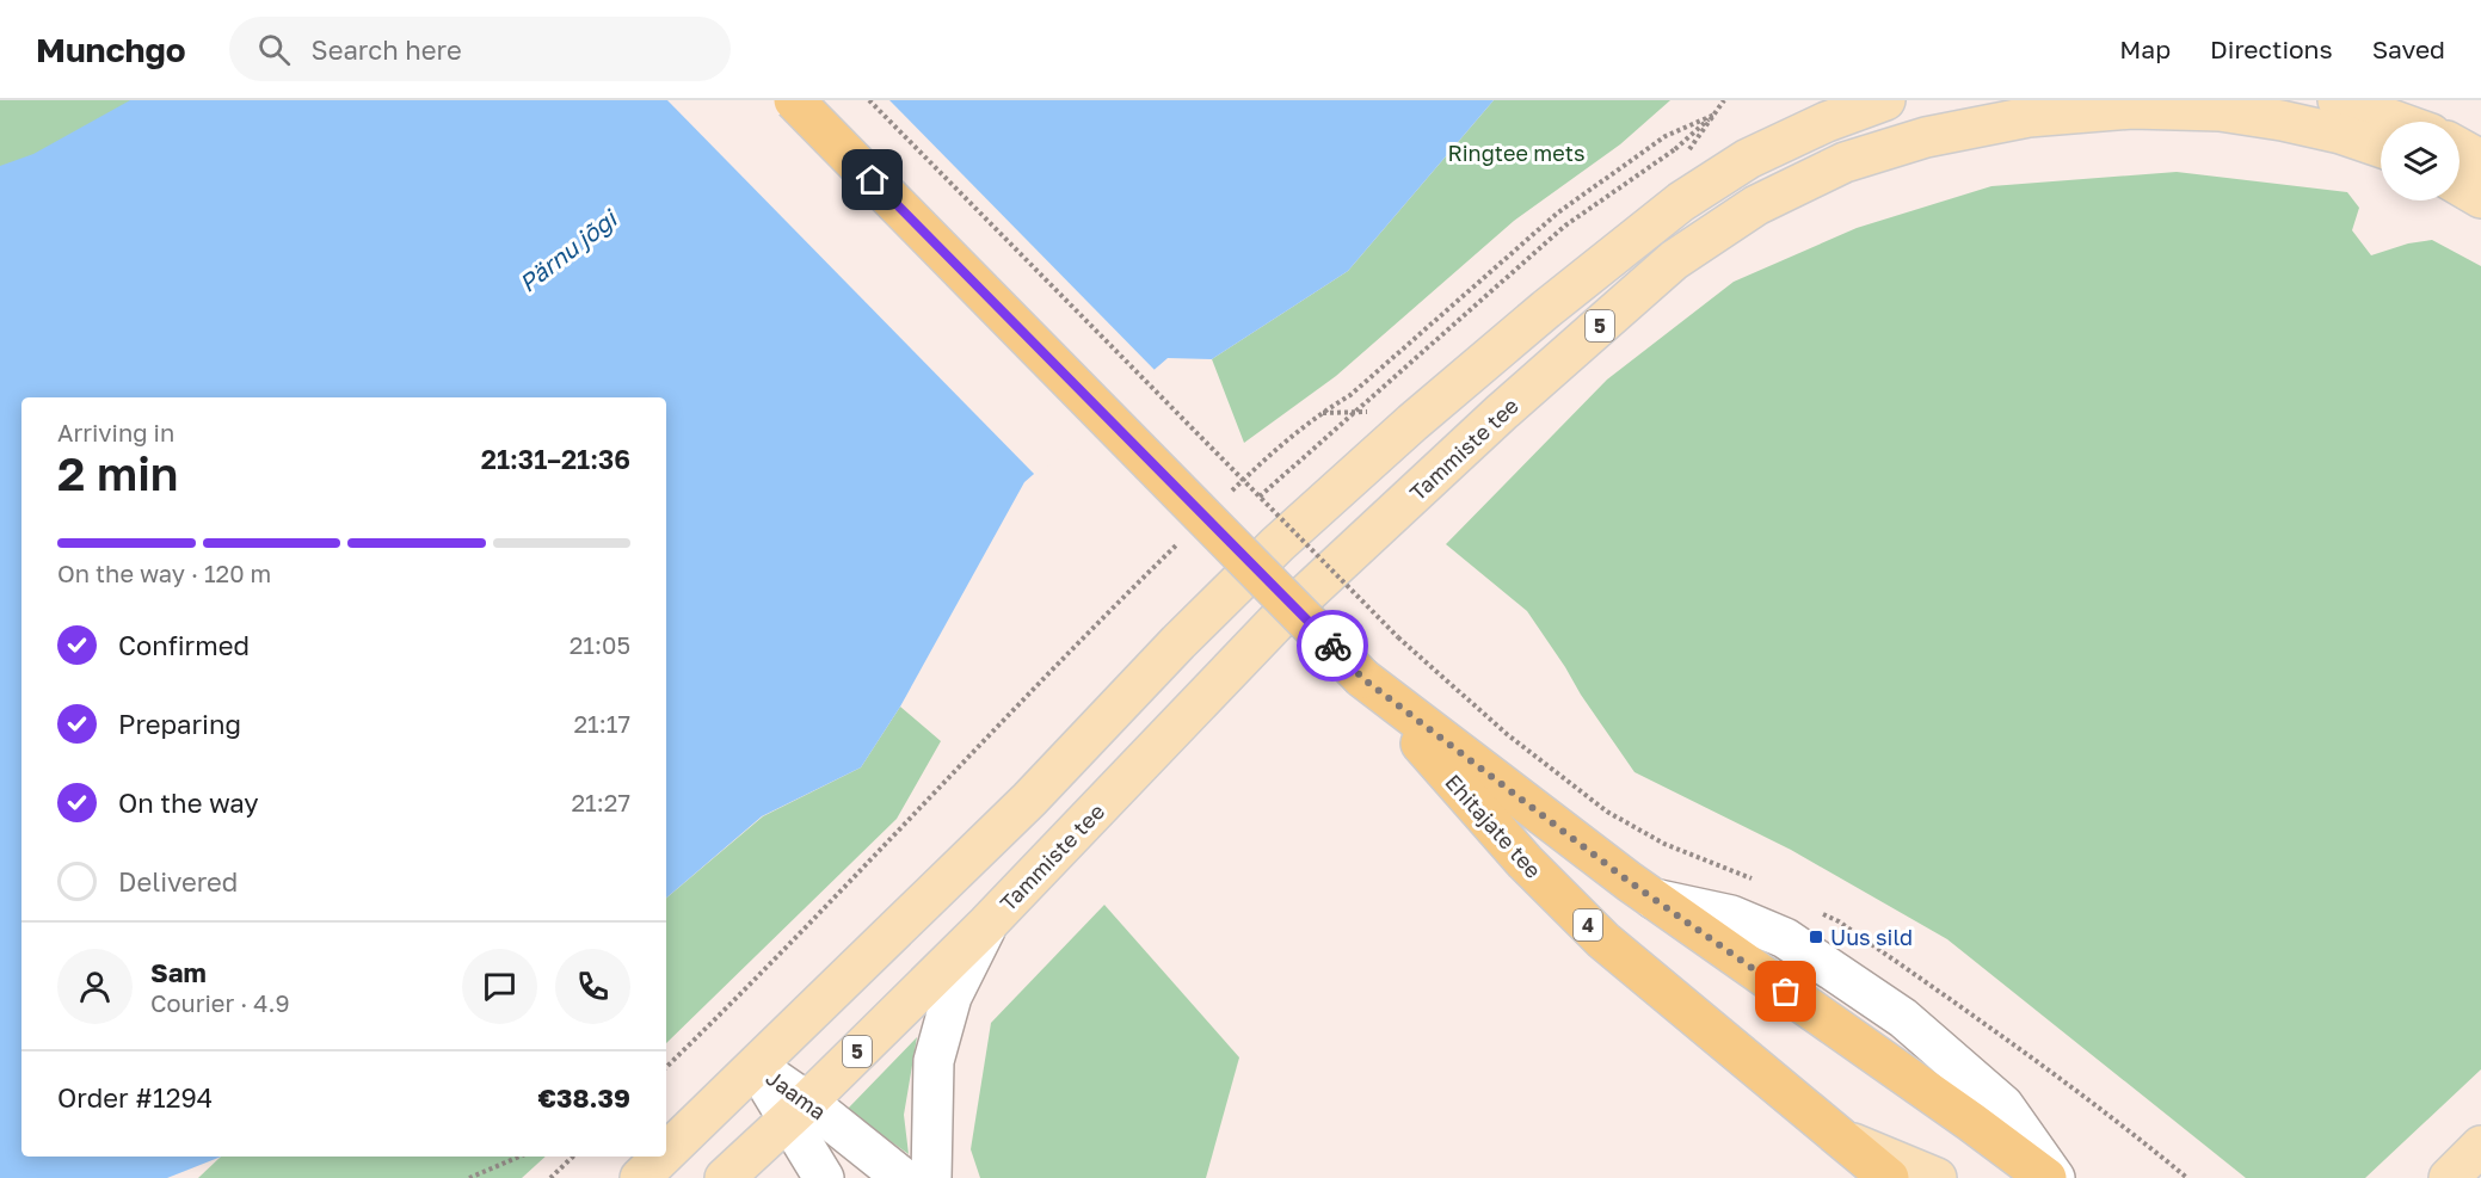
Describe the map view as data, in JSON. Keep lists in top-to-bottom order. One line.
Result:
{"streets":{"highway":["Ehitajate tee","4"],"main road":["5","Tammiste tee"],"street":["Jaama"]},"crossings":[["5","Jaama"],["Tammiste tee","Jaama"],["Ehitajate tee","4"]],"water":["Pärnu jõgi"],"parks":["Ringtee mets"],"places":{"transit":["Uus sild"]},"page":{"header":"Munchgo","search":"Search here","nav":["Map","Directions","Saved"],"heading":["2 min","Arriving in","21:31–21:36"],"panel":["Sam","Courier · 4.9","Order #1294","€38.39"],"bar":"On the way · 120 m","list":[["Confirmed","21:05"],["Preparing","21:17"],["On the way","21:27"],"Delivered"]}}
